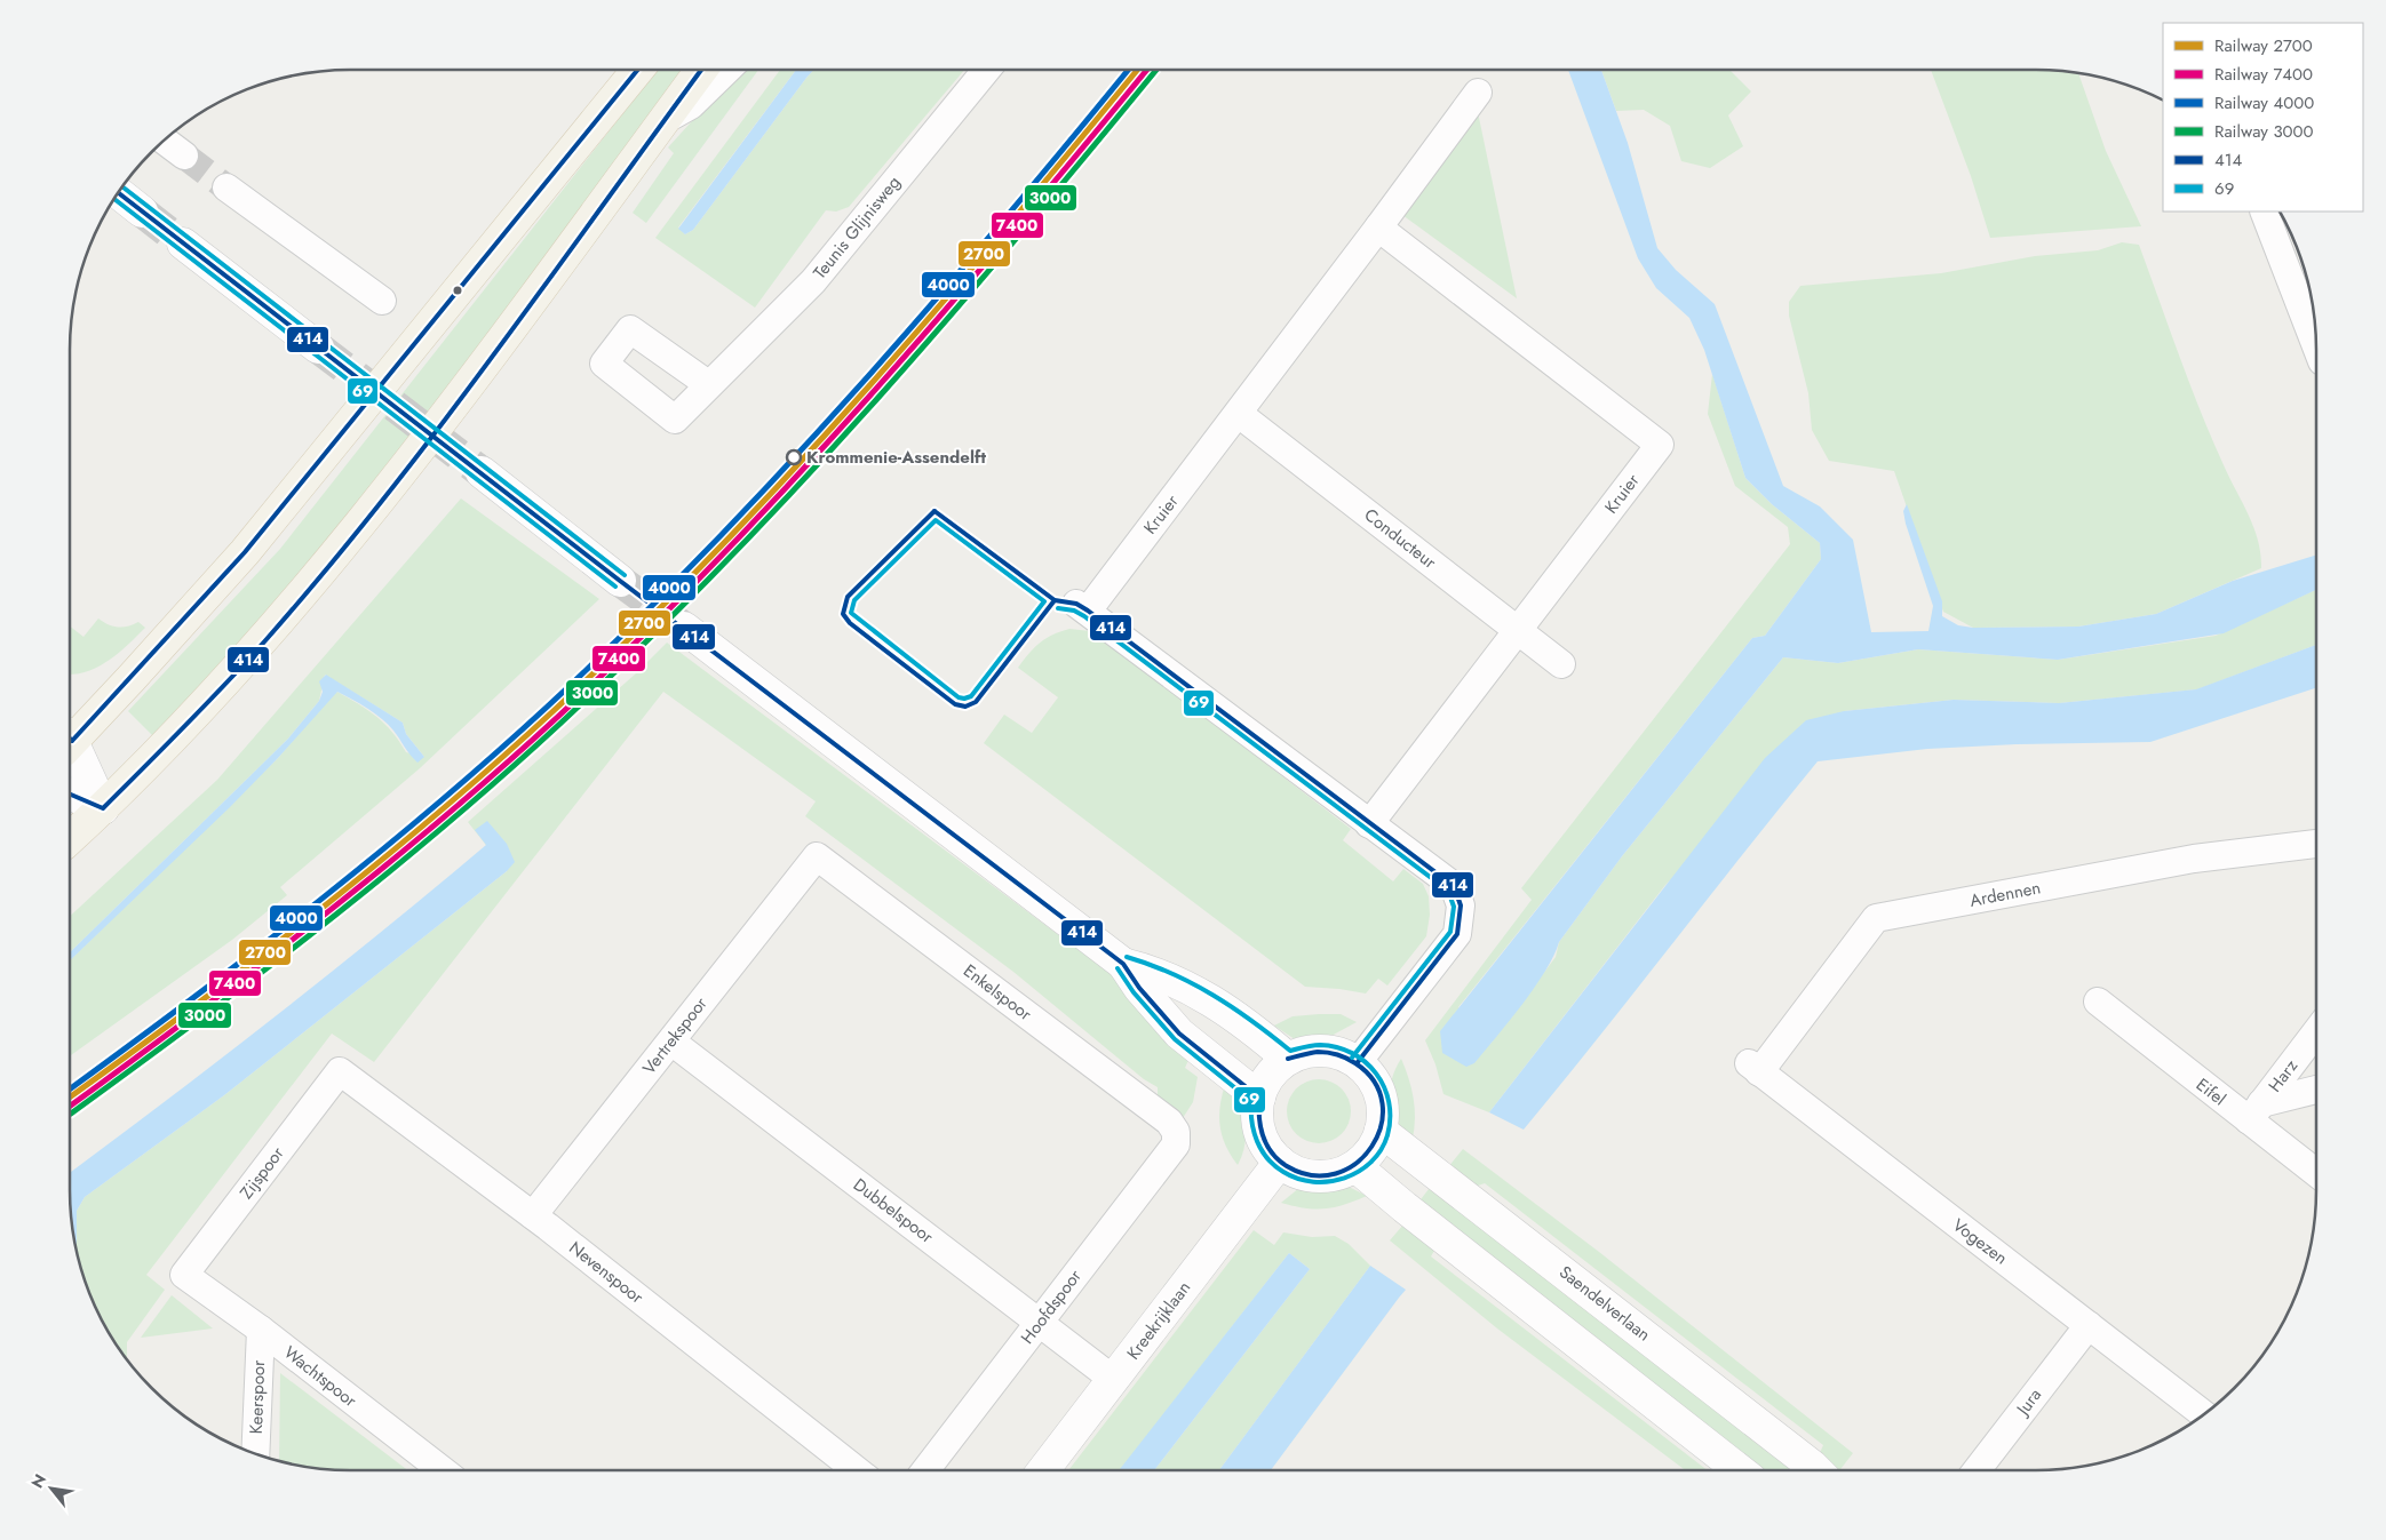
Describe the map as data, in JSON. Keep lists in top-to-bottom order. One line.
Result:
{"streets":{"street":["Teunis Glijnisweg","Kruier","Conducteur","Ardennen","Enkelspoor","Vertrekspoor","Harz","Eifel","Zijspoor","Dubbelspoor","Vogezen","Nevenspoor","Saendelverlaan","Hoofdspoor","Kreekrijklaan","Wachtspoor","Keerspoor","Jura"]},"crossings":[["Kruier","Conducteur"],["Ardennen","Vogezen"],["Enkelspoor","Vertrekspoor"],["Enkelspoor","Hoofdspoor"],["Vertrekspoor","Dubbelspoor"],["Vertrekspoor","Nevenspoor"],["Harz","Eifel"],["Zijspoor","Nevenspoor"],["Zijspoor","Wachtspoor"],["Dubbelspoor","Hoofdspoor"],["Dubbelspoor","Kreekrijklaan"],["Vogezen","Jura"],["Saendelverlaan","Kreekrijklaan"],["Wachtspoor","Keerspoor"]],"places":["Krommenie-Assendelft"],"lines":["rail line 2700","rail line 7400","rail line 4000","rail line 3000","transit line 414","transit line 69"],"legend":["Railway 2700","Railway 7400","Railway 4000","Railway 3000","414","69"],"north":"top left"}
